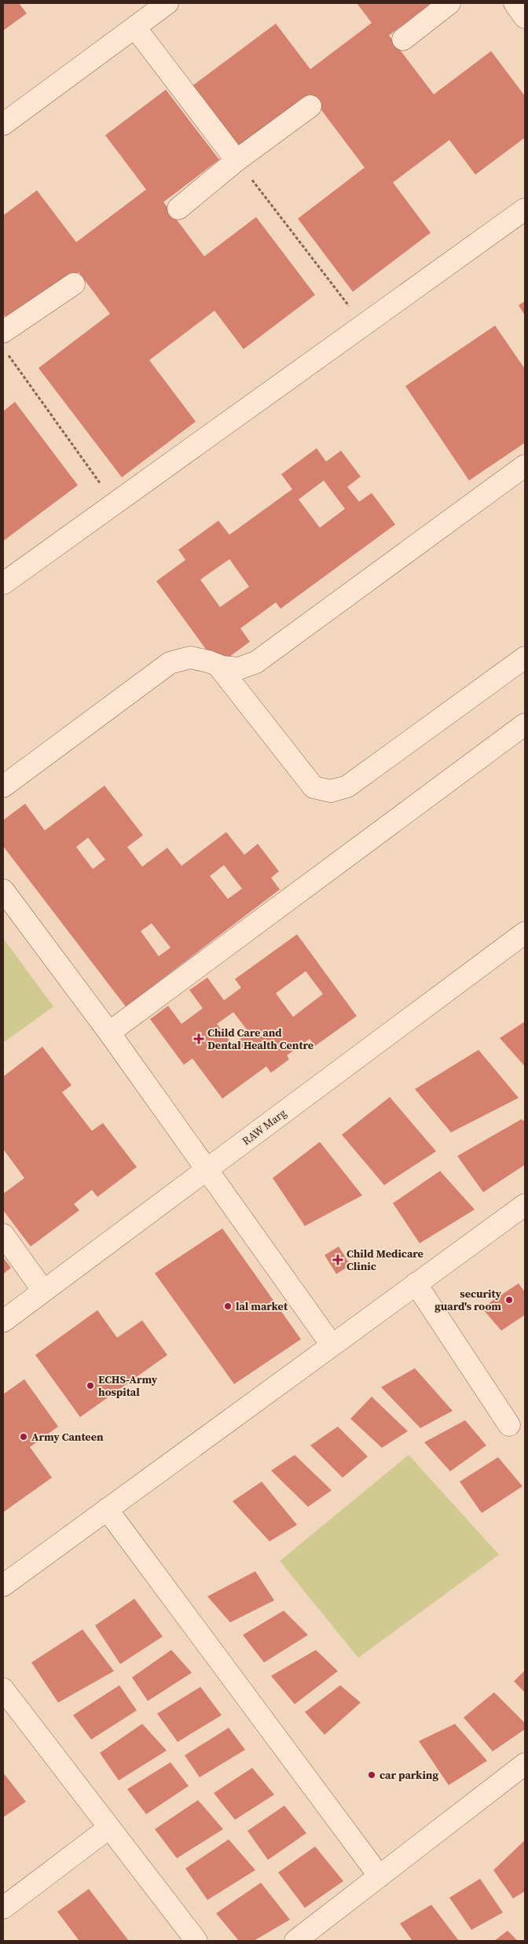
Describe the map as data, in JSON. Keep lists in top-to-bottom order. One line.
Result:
{"streets":{"street":["RAW Marg"]},"places":{"health":["Child Care and Dental Health Centre","Child Medicare Clinic"],"other":["security guard's room","lal market","ECHS-Army hospital","Army Canteen","car parking"]}}
